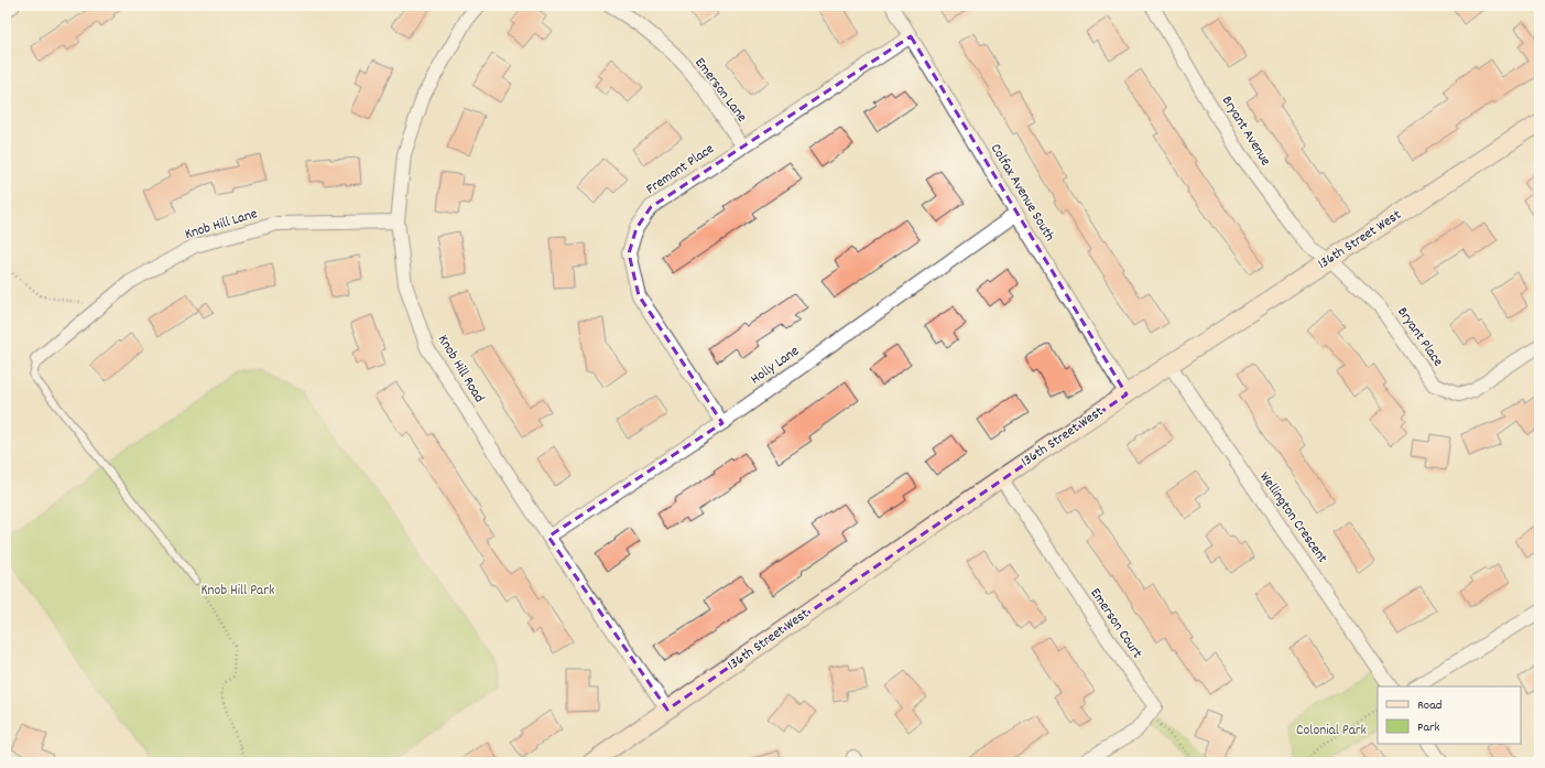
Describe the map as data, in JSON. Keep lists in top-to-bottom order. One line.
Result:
{"streets":{"street":["Emerson Lane","Bryant Avenue","Fremont Place","Colfax Avenue South","Knob Hill Lane","136th Street West","Bryant Place","Holly Lane","Knob Hill Road","Wellington Crescent","Emerson Court"]},"crossings":[["Emerson Lane","Fremont Place"],["Bryant Avenue","136th Street West"],["Bryant Avenue","Bryant Place"],["Fremont Place","Colfax Avenue South"],["Fremont Place","Holly Lane"],["Colfax Avenue South","136th Street West"],["Colfax Avenue South","Holly Lane"],["Knob Hill Lane","Knob Hill Road"],["136th Street West","Bryant Place"],["136th Street West","Knob Hill Road"],["136th Street West","Wellington Crescent"],["136th Street West","Emerson Court"],["Holly Lane","Knob Hill Road"]],"parks":["Knob Hill Park","Colonial Park"],"legend":["Road","Park"]}
